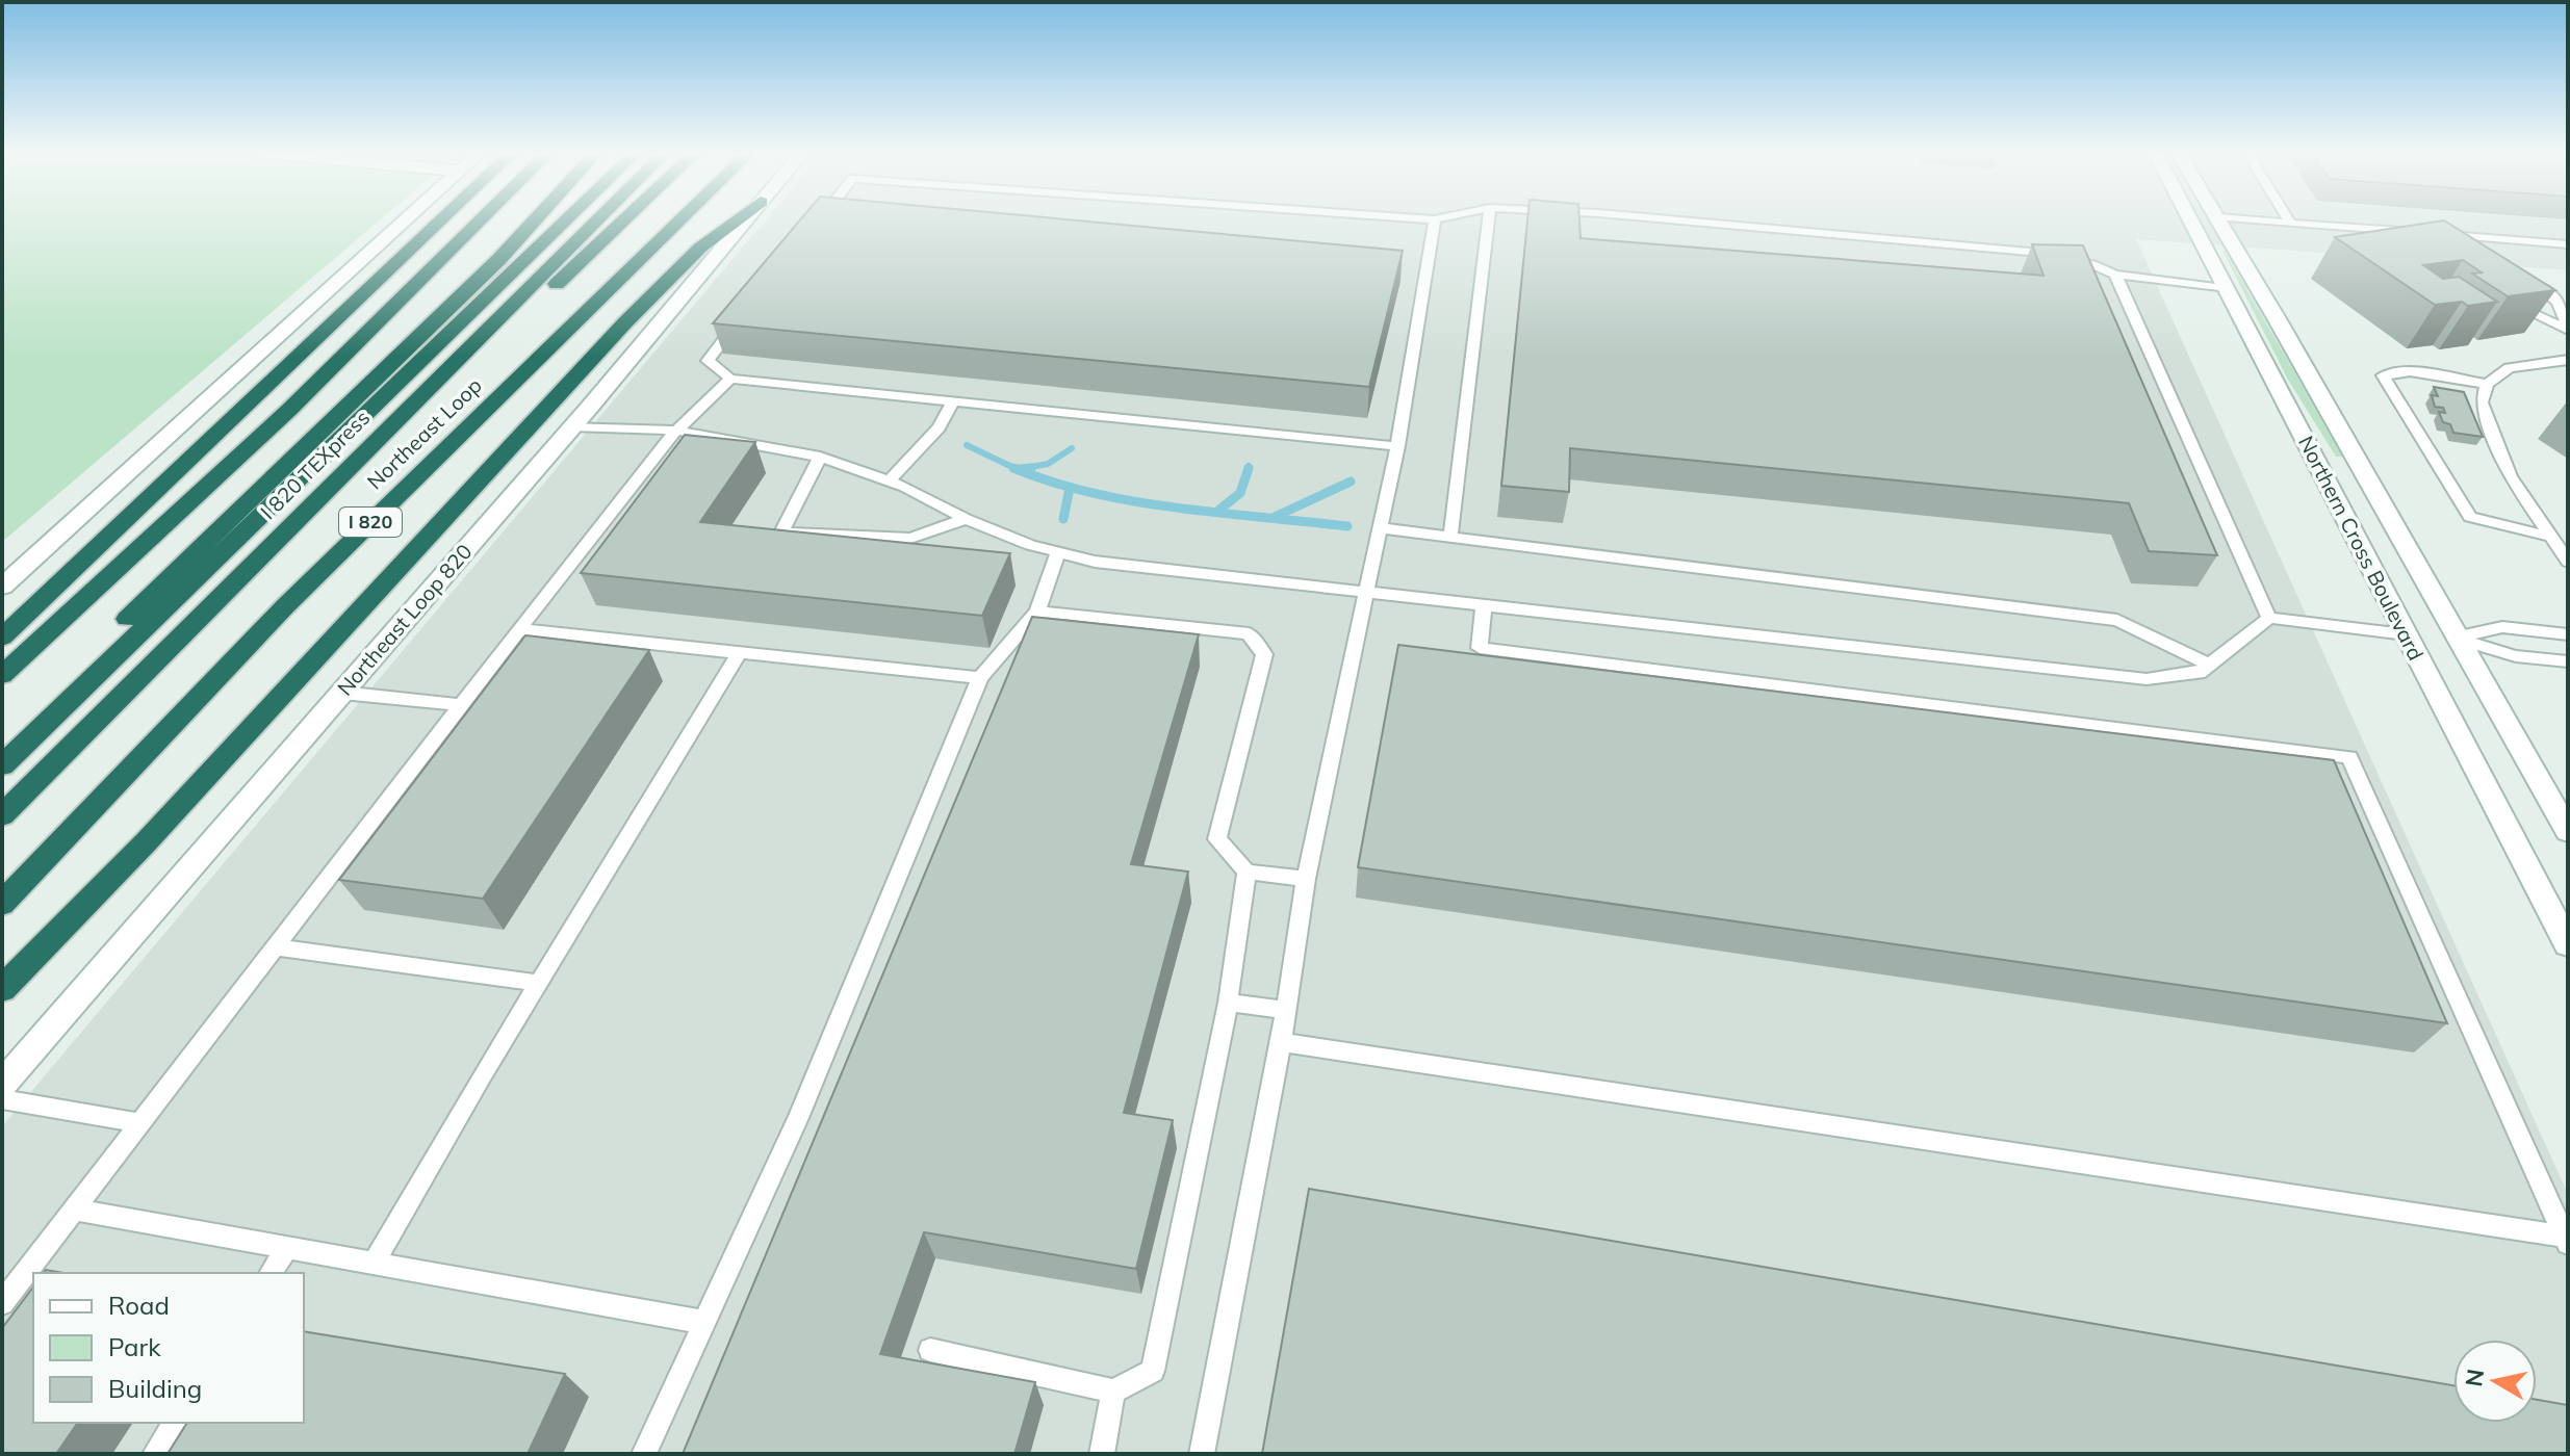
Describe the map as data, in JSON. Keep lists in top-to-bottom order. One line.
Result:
{"streets":{"highway":["Northeast Loop","I 820 TEXpress","I 820"],"main road":["Northern Cross Boulevard","Northeast Loop 820"]},"legend":["Road","Park","Building"],"north":"left"}
